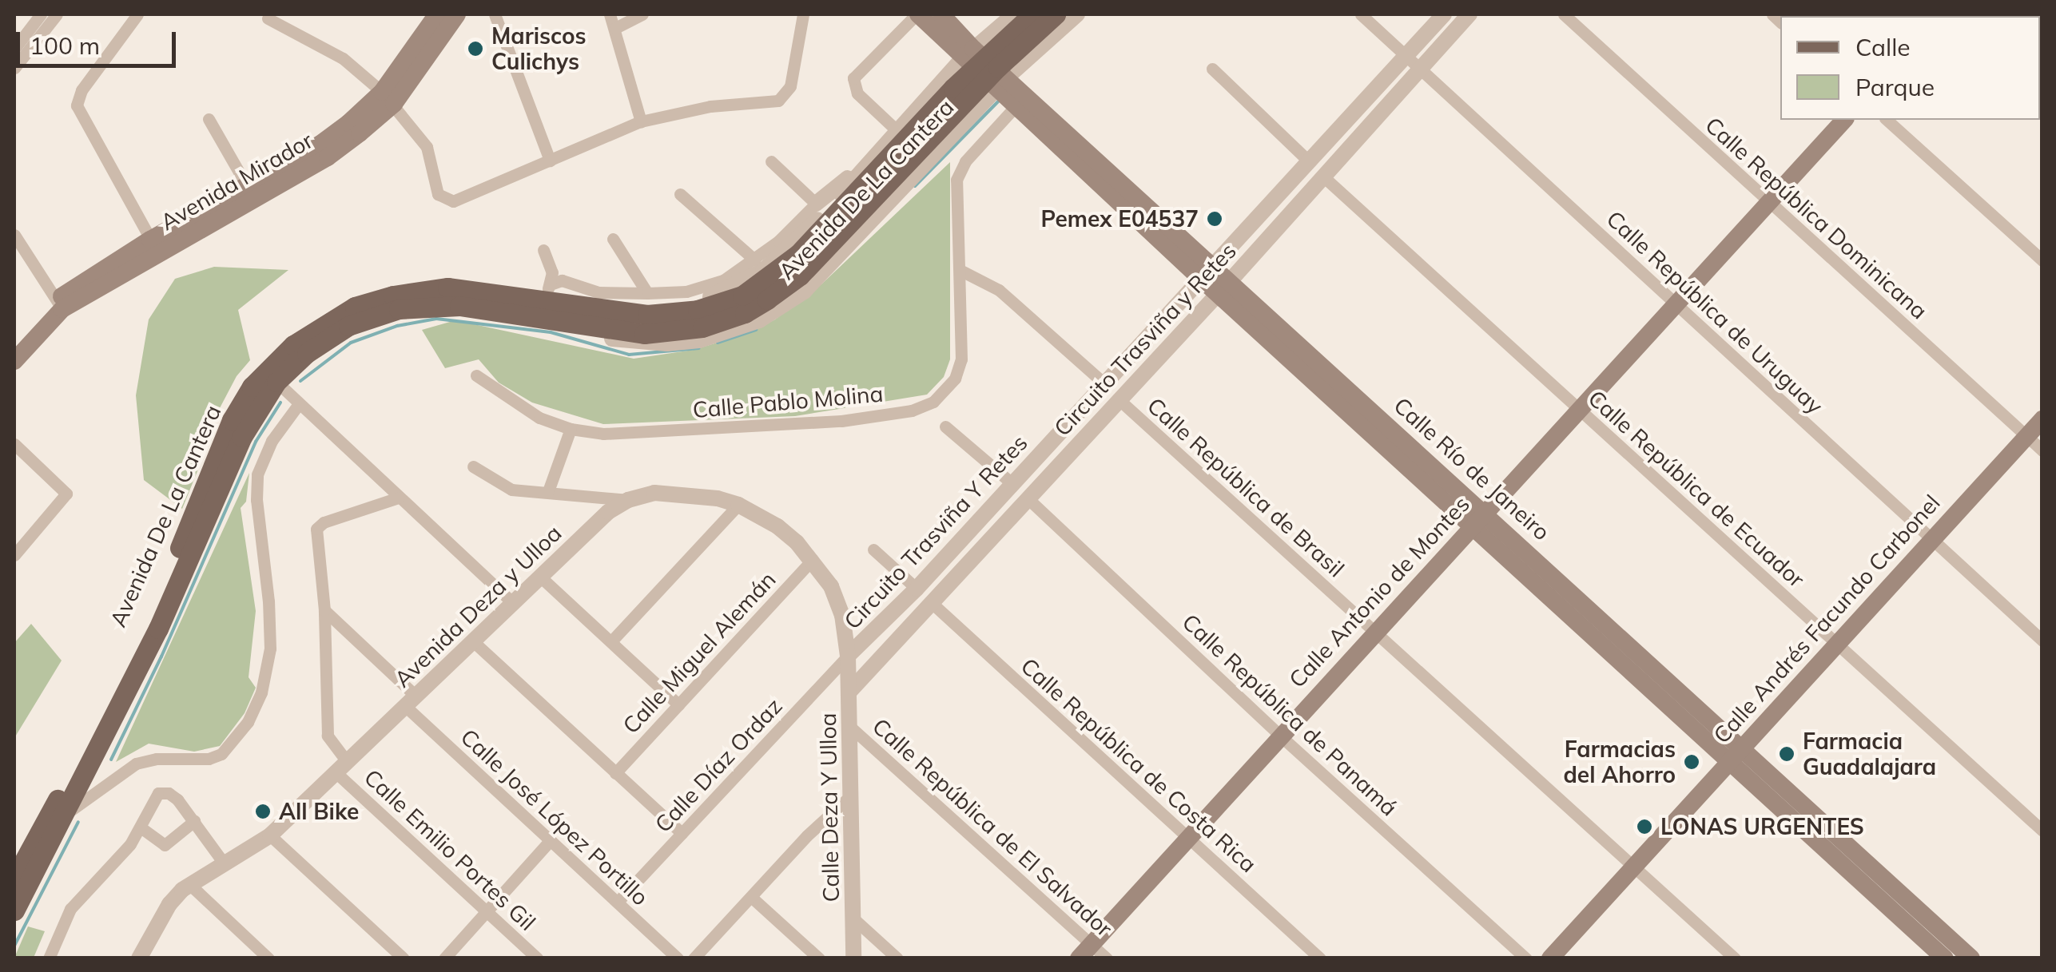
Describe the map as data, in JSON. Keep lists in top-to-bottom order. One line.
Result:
{"streets":{"main road":["Avenida Mirador","Avenida De La Cantera","Calle Río de Janeiro","Calle Antonio de Montes","Calle Andrés Facundo Carbonel"],"street":["Calle República Dominicana","Calle República de Uruguay","Circuito Trasviña y Retes","Calle Pablo Molina","Calle República de Brasil","Calle República de Ecuador","Circuito Trasviña Y Retes","Avenida Deza y Ulloa","Calle Miguel Alemán","Calle República de Panamá","Calle Díaz Ordaz","Calle República de Costa Rica","Calle Deza Y Ulloa","Calle José López Portillo","Calle República de El Salvador","Calle Emilio Portes Gil"]},"crossings":[["Avenida De La Cantera","Calle Río de Janeiro"],["Calle República Dominicana","Calle Antonio de Montes"],["Calle República Dominicana","Calle Andrés Facundo Carbonel"],["Calle República de Uruguay","Circuito Trasviña y Retes"],["Calle República de Uruguay","Circuito Trasviña Y Retes"],["Calle República de Uruguay","Calle Antonio de Montes"],["Calle República de Uruguay","Calle Andrés Facundo Carbonel"],["Circuito Trasviña y Retes","Calle Río de Janeiro"],["Circuito Trasviña y Retes","Calle República de Brasil"],["Circuito Trasviña y Retes","Calle República de Ecuador"],["Circuito Trasviña y Retes","Calle República de Panamá"],["Circuito Trasviña y Retes","Calle República de Costa Rica"],["Circuito Trasviña y Retes","Calle Deza Y Ulloa"],["Calle Pablo Molina","Calle Río de Janeiro"],["Calle Río de Janeiro","Circuito Trasviña Y Retes"],["Calle Río de Janeiro","Calle Antonio de Montes"],["Calle Río de Janeiro","Calle Andrés Facundo Carbonel"],["Calle República de Brasil","Calle Antonio de Montes"],["Calle República de Brasil","Calle Andrés Facundo Carbonel"],["Calle República de Ecuador","Calle Antonio de Montes"],["Calle República de Ecuador","Calle Andrés Facundo Carbonel"],["Circuito Trasviña Y Retes","Avenida Deza y Ulloa"],["Circuito Trasviña Y Retes","Calle Díaz Ordaz"],["Circuito Trasviña Y Retes","Calle Deza Y Ulloa"],["Calle Antonio de Montes","Calle República de Panamá"],["Calle Antonio de Montes","Calle República de Costa Rica"],["Calle Antonio de Montes","Calle República de El Salvador"],["Avenida Deza y Ulloa","Calle Miguel Alemán"],["Avenida Deza y Ulloa","Calle Díaz Ordaz"],["Avenida Deza y Ulloa","Calle Deza Y Ulloa"],["Avenida Deza y Ulloa","Calle José López Portillo"],["Avenida Deza y Ulloa","Calle Emilio Portes Gil"],["Calle Díaz Ordaz","Calle Deza Y Ulloa"],["Calle Díaz Ordaz","Calle José López Portillo"],["Calle Deza Y Ulloa","Calle República de El Salvador"]],"places":["Mariscos Culichys","Pemex E04537","Farmacia Guadalajara","Farmacias del Ahorro","All Bike","LONAS URGENTES"],"legend":["Calle","Parque"],"scale_bar":"100 m"}
